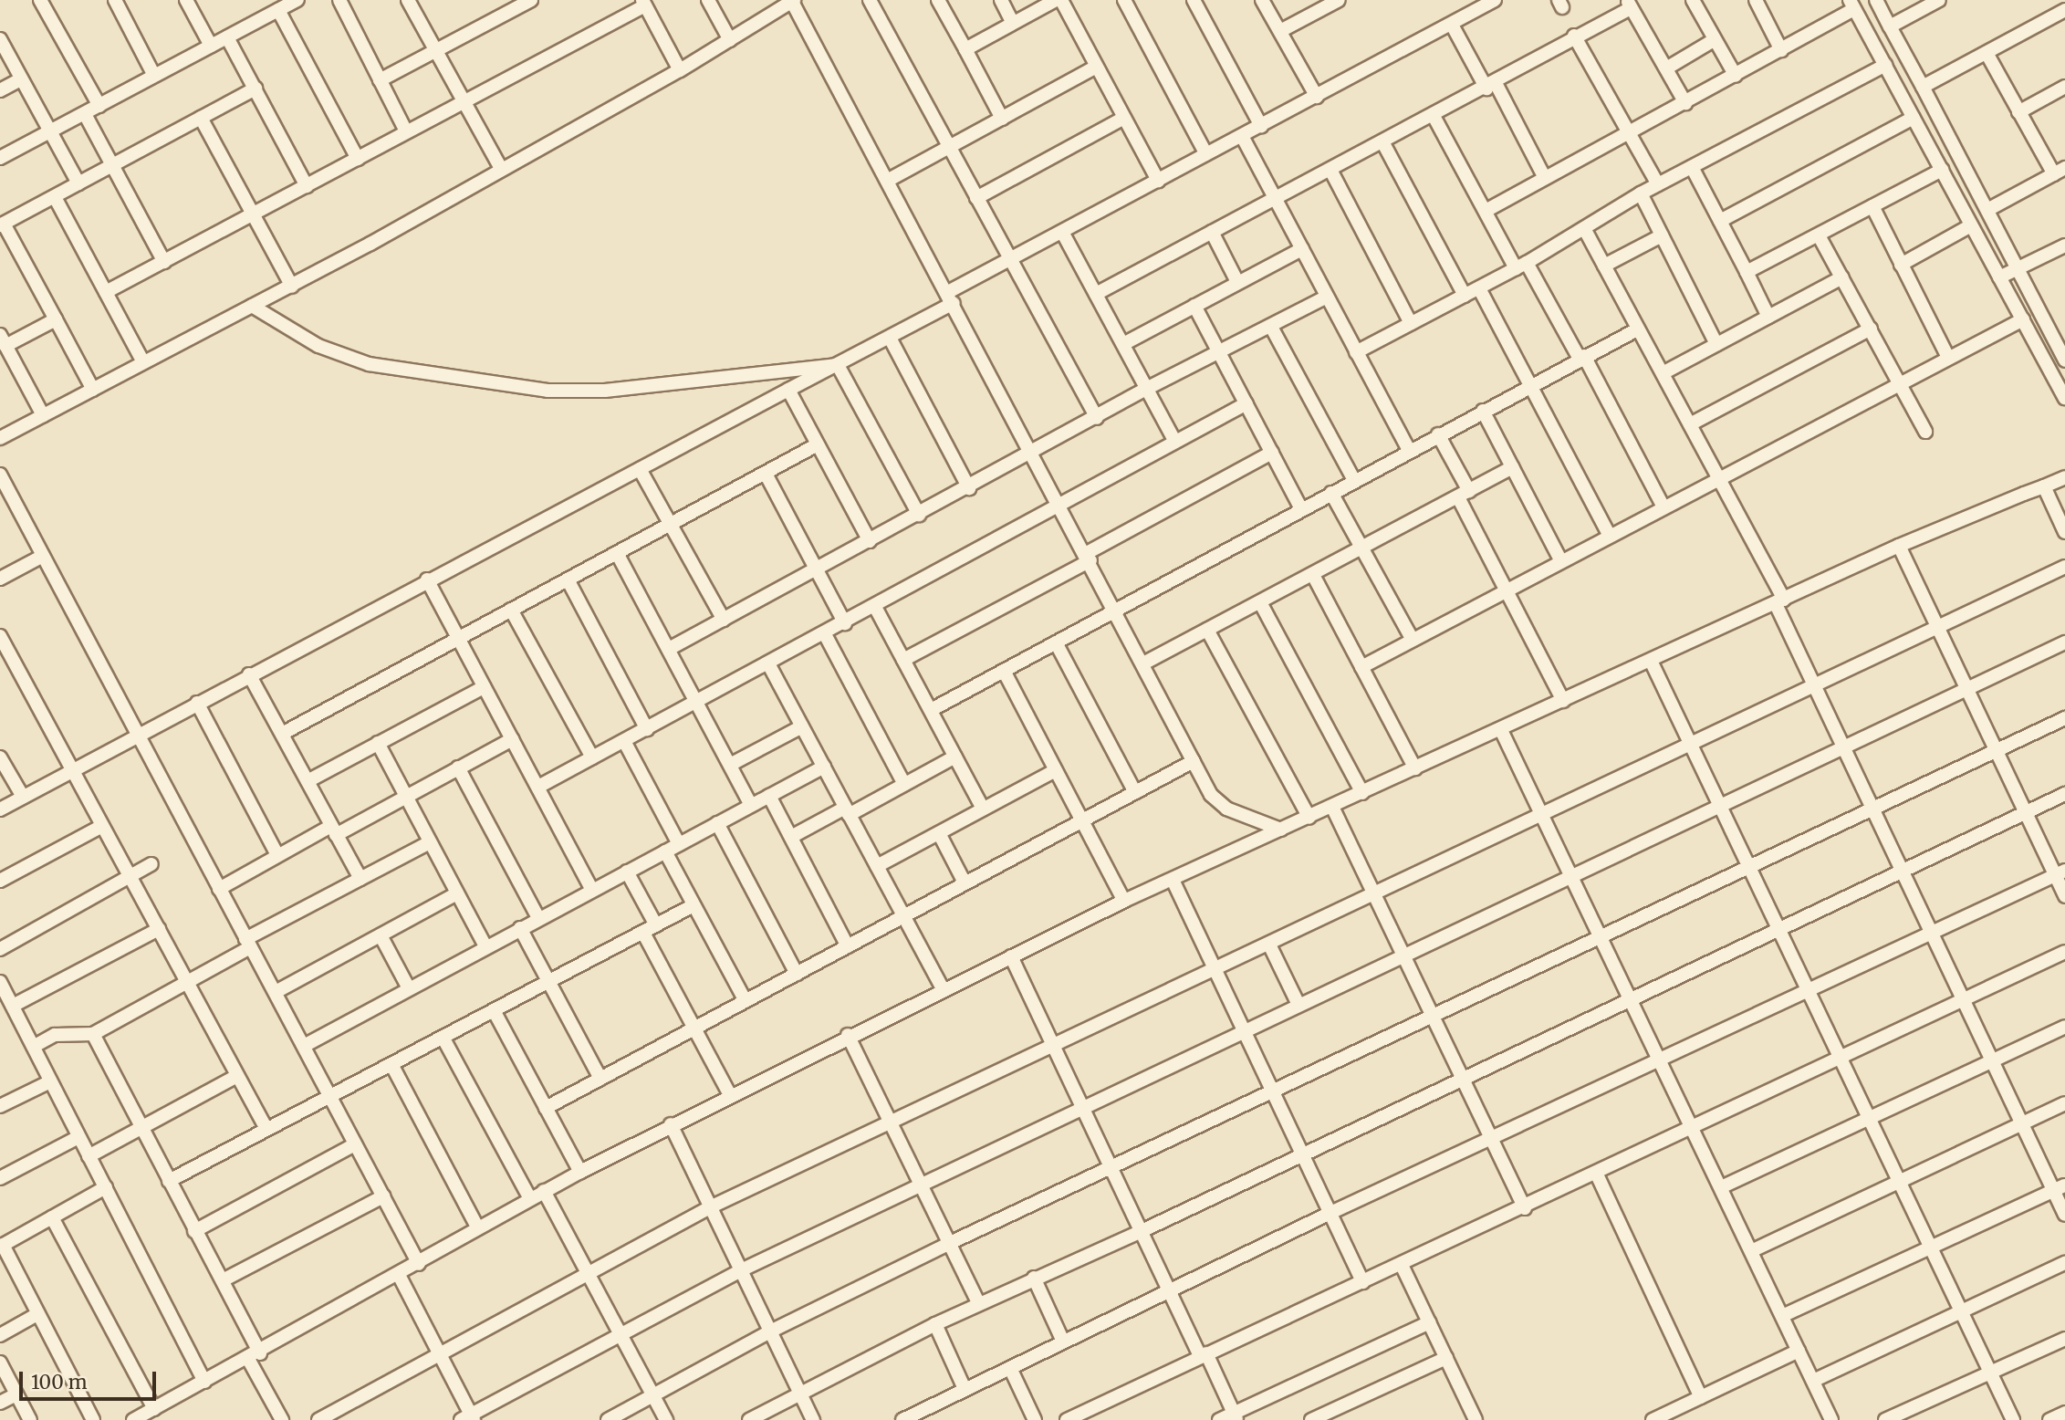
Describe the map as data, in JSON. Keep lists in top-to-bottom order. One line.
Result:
{"scale_bar":"100 m"}
